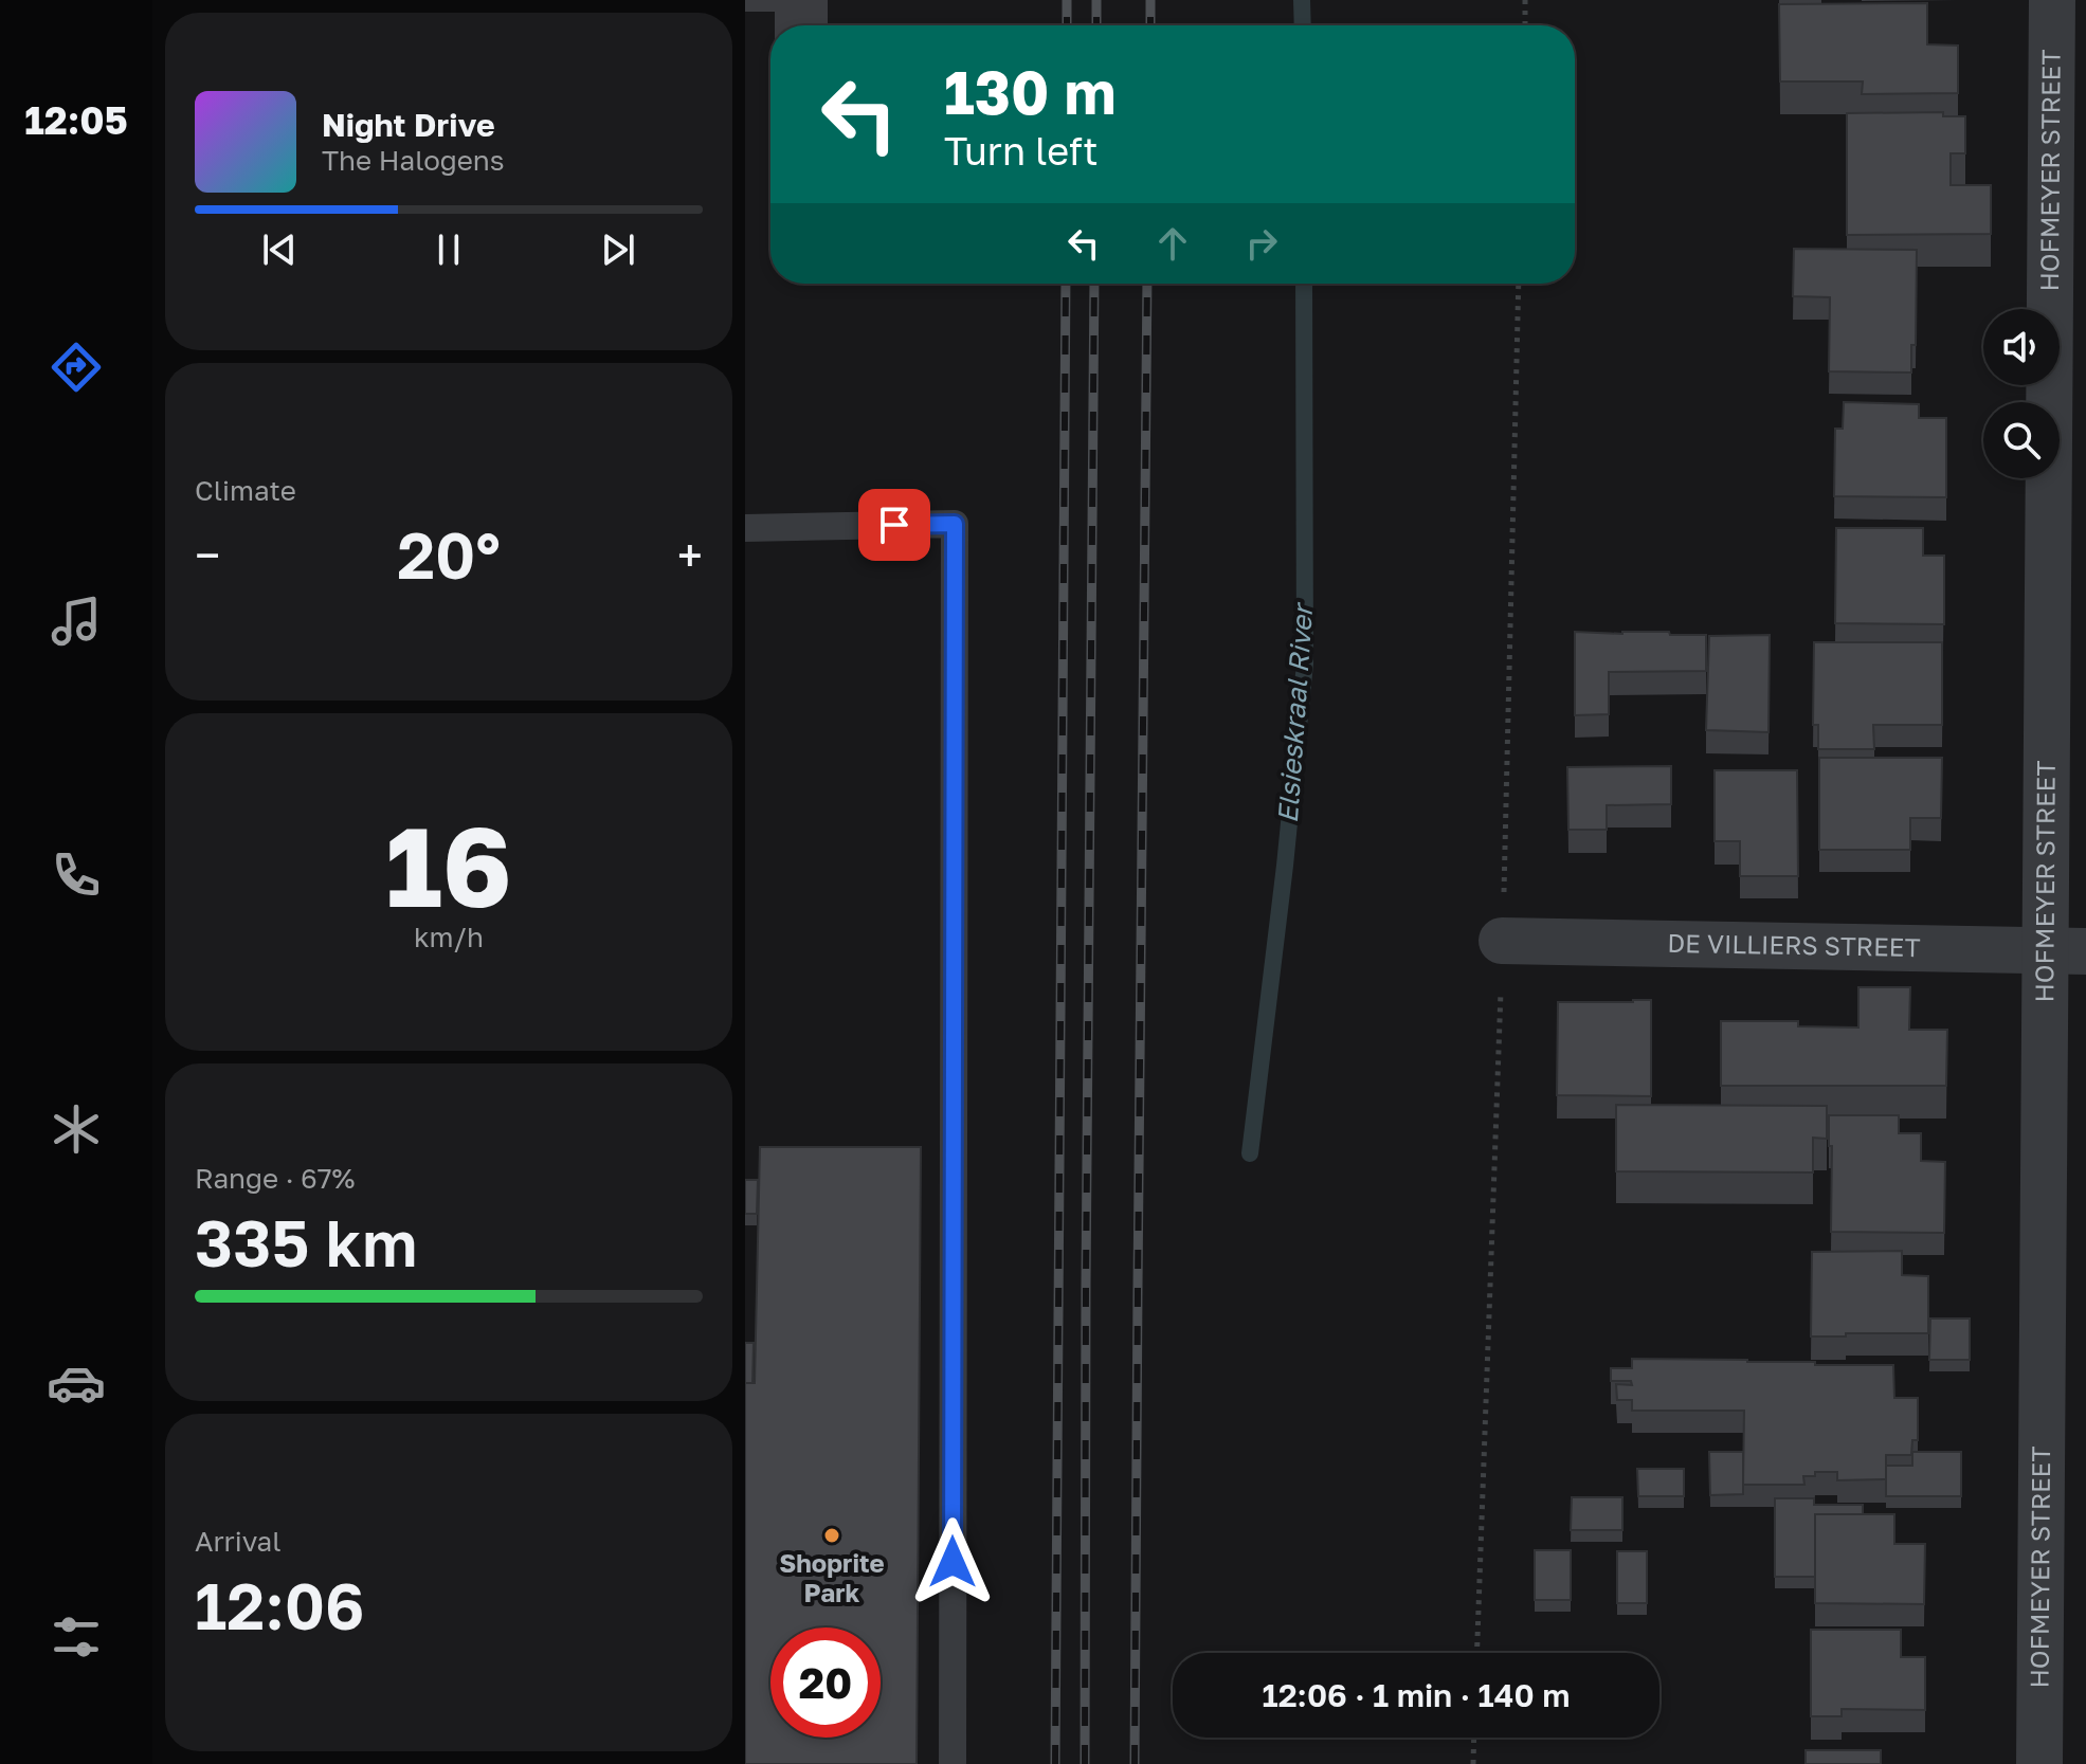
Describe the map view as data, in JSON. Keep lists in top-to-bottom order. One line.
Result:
{"streets":{"street":["HOFMEYER STREET","DE VILLIERS STREET"]},"crossings":[["HOFMEYER STREET","DE VILLIERS STREET"]],"water":["Elsieskraal River"],"places":["Shoprite Park"],"page":{"tabs":"12:05","turn":["130 m","Turn left"],"song":["Night Drive","The Halogens"],"tile":["Climate",["16","km/h"],["Range · 67%","335 km"],["Arrival","12:06"]],"heat":["−","20°","+"],"limit":"20","trip":"12:06 · 1 min · 140 m"}}
